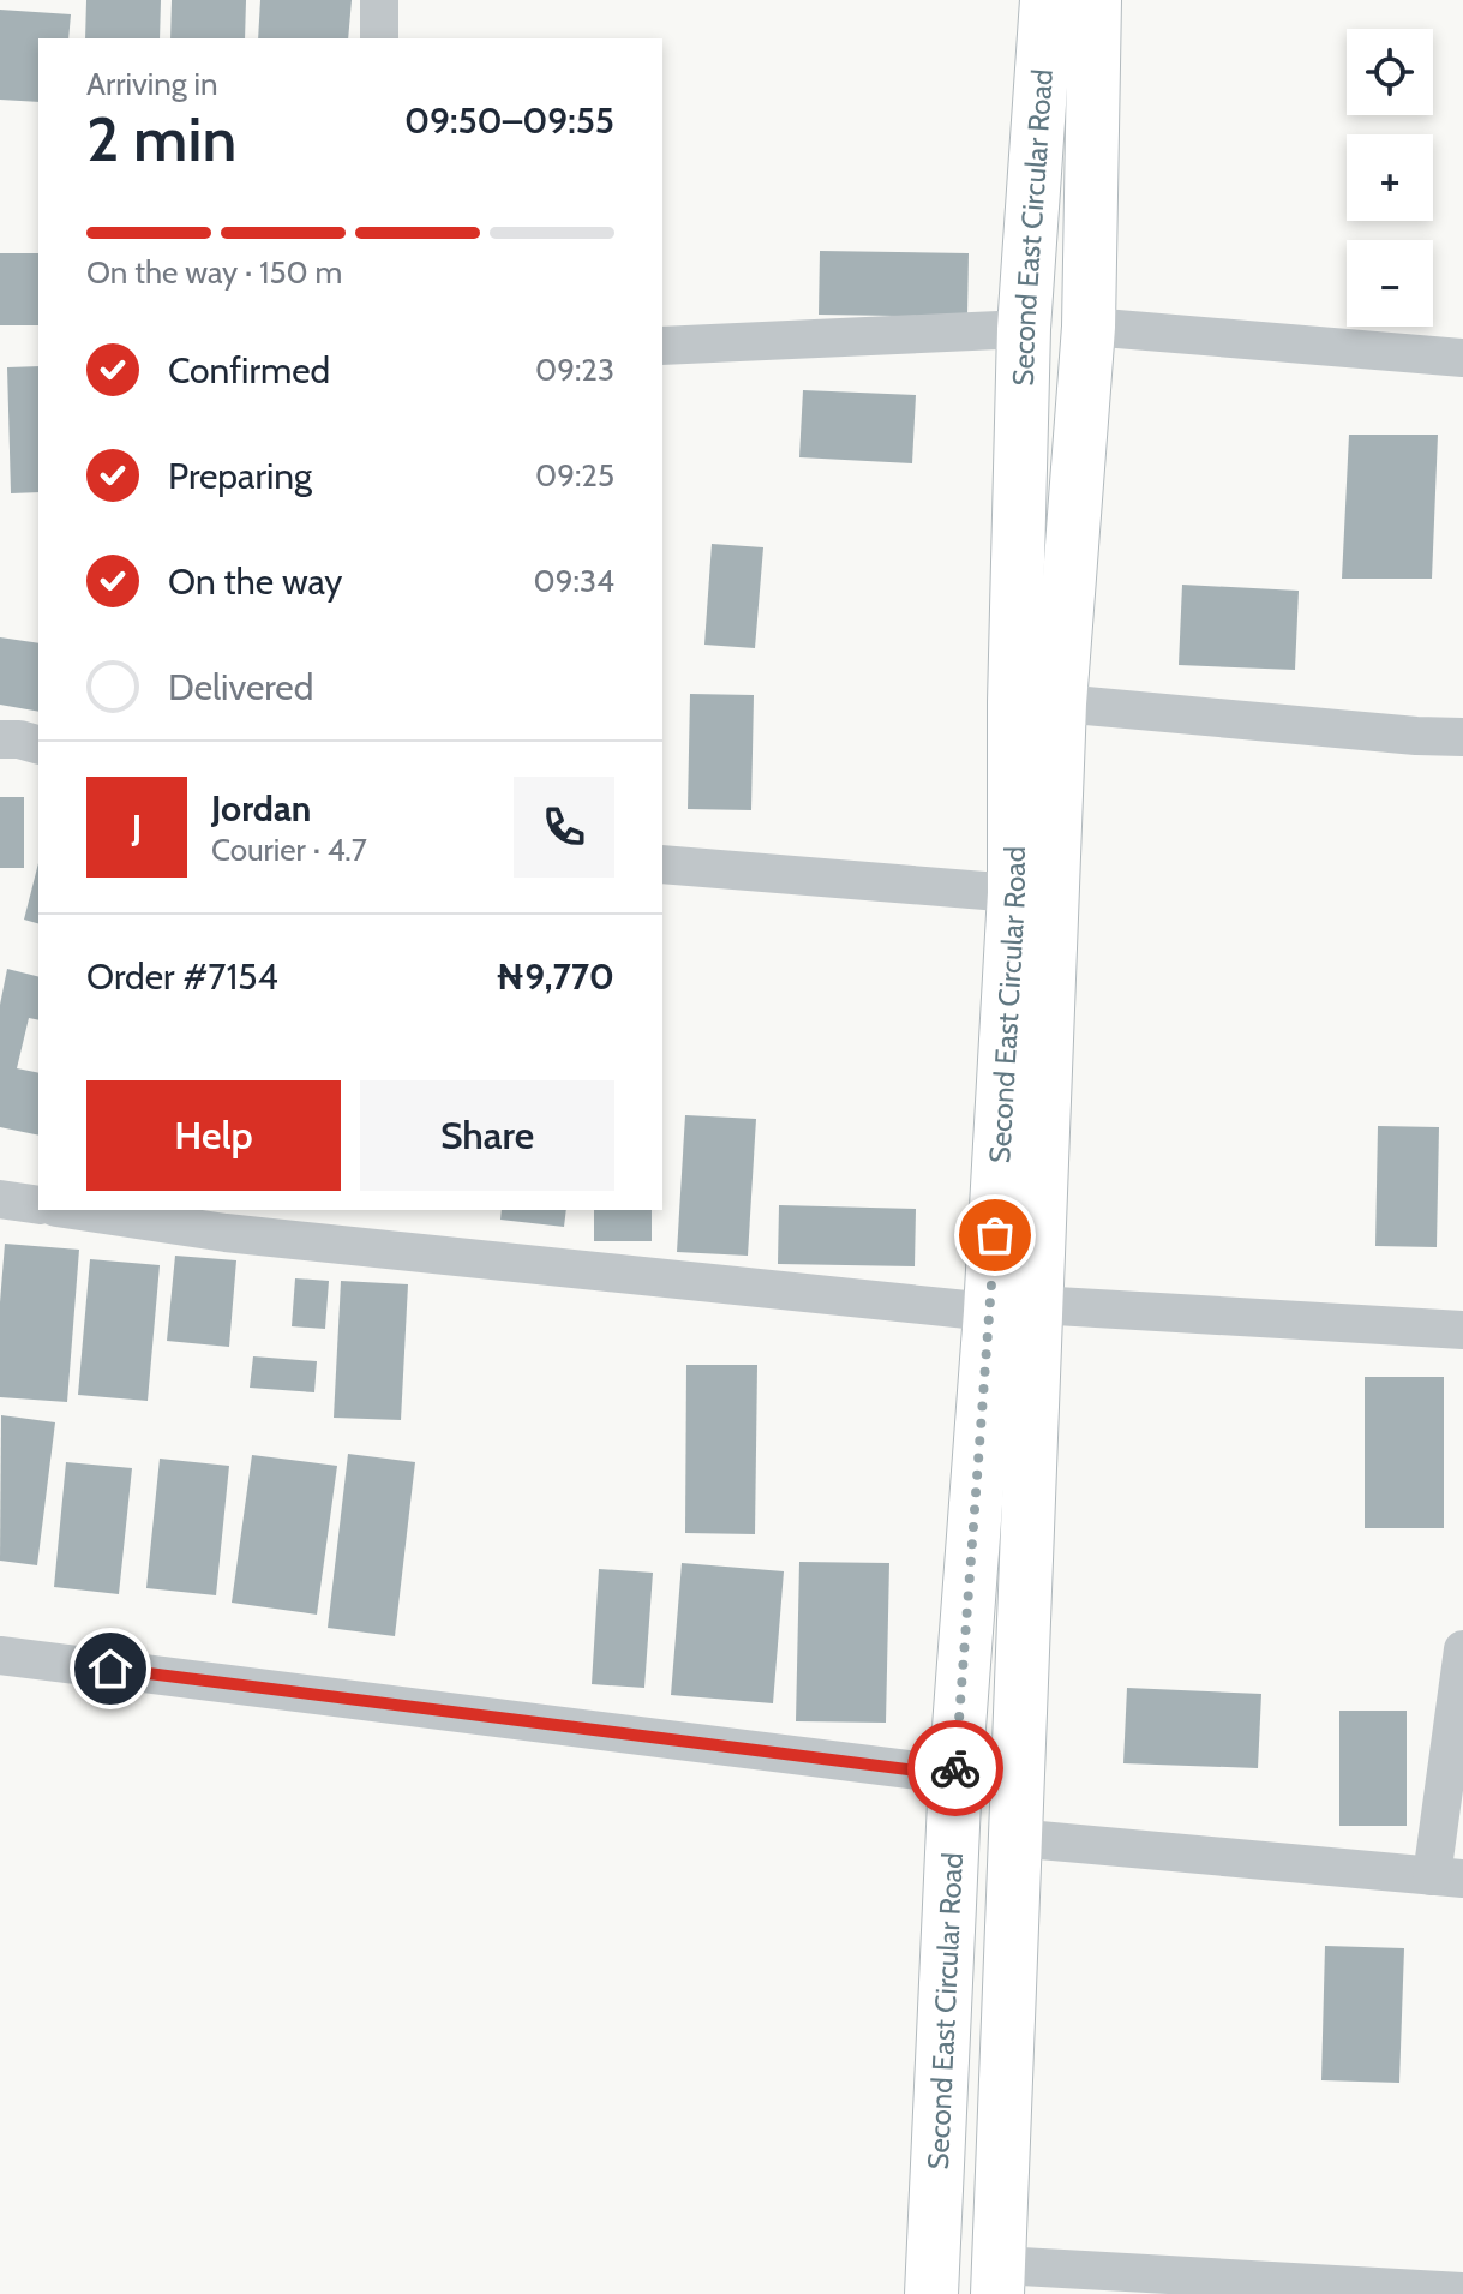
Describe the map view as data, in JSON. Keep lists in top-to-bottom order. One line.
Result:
{"streets":{"main road":["Second East Circular Road"]},"page":{"map_buttons":["+","−"],"heading":["2 min","Arriving in","09:50–09:55"],"panel":["Jordan","Courier · 4.7","Order #7154","₦9,770"],"bar":"On the way · 150 m","list":[["Confirmed","09:23"],["Preparing","09:25"],["On the way","09:34"],"Delivered"],"round":"J","buttons":["Help","Share"]}}
